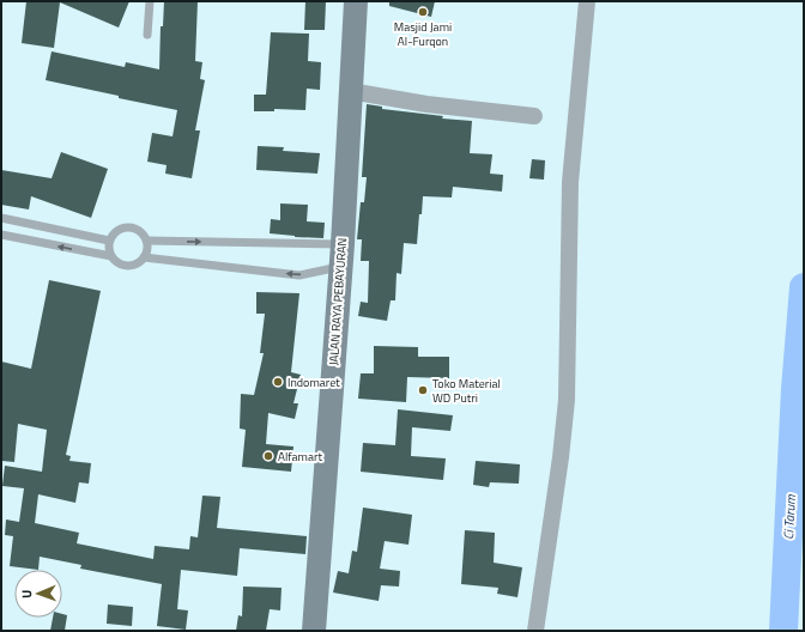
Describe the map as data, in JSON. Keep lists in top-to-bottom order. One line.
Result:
{"streets":{"main road":["JALAN RAYA PEBAYURAN"]},"water":["Ci Tarum"],"places":["Masjid Jami Al-Furqon","Indomaret","Toko Material WD Putri","Alfamart"],"north":"left"}
